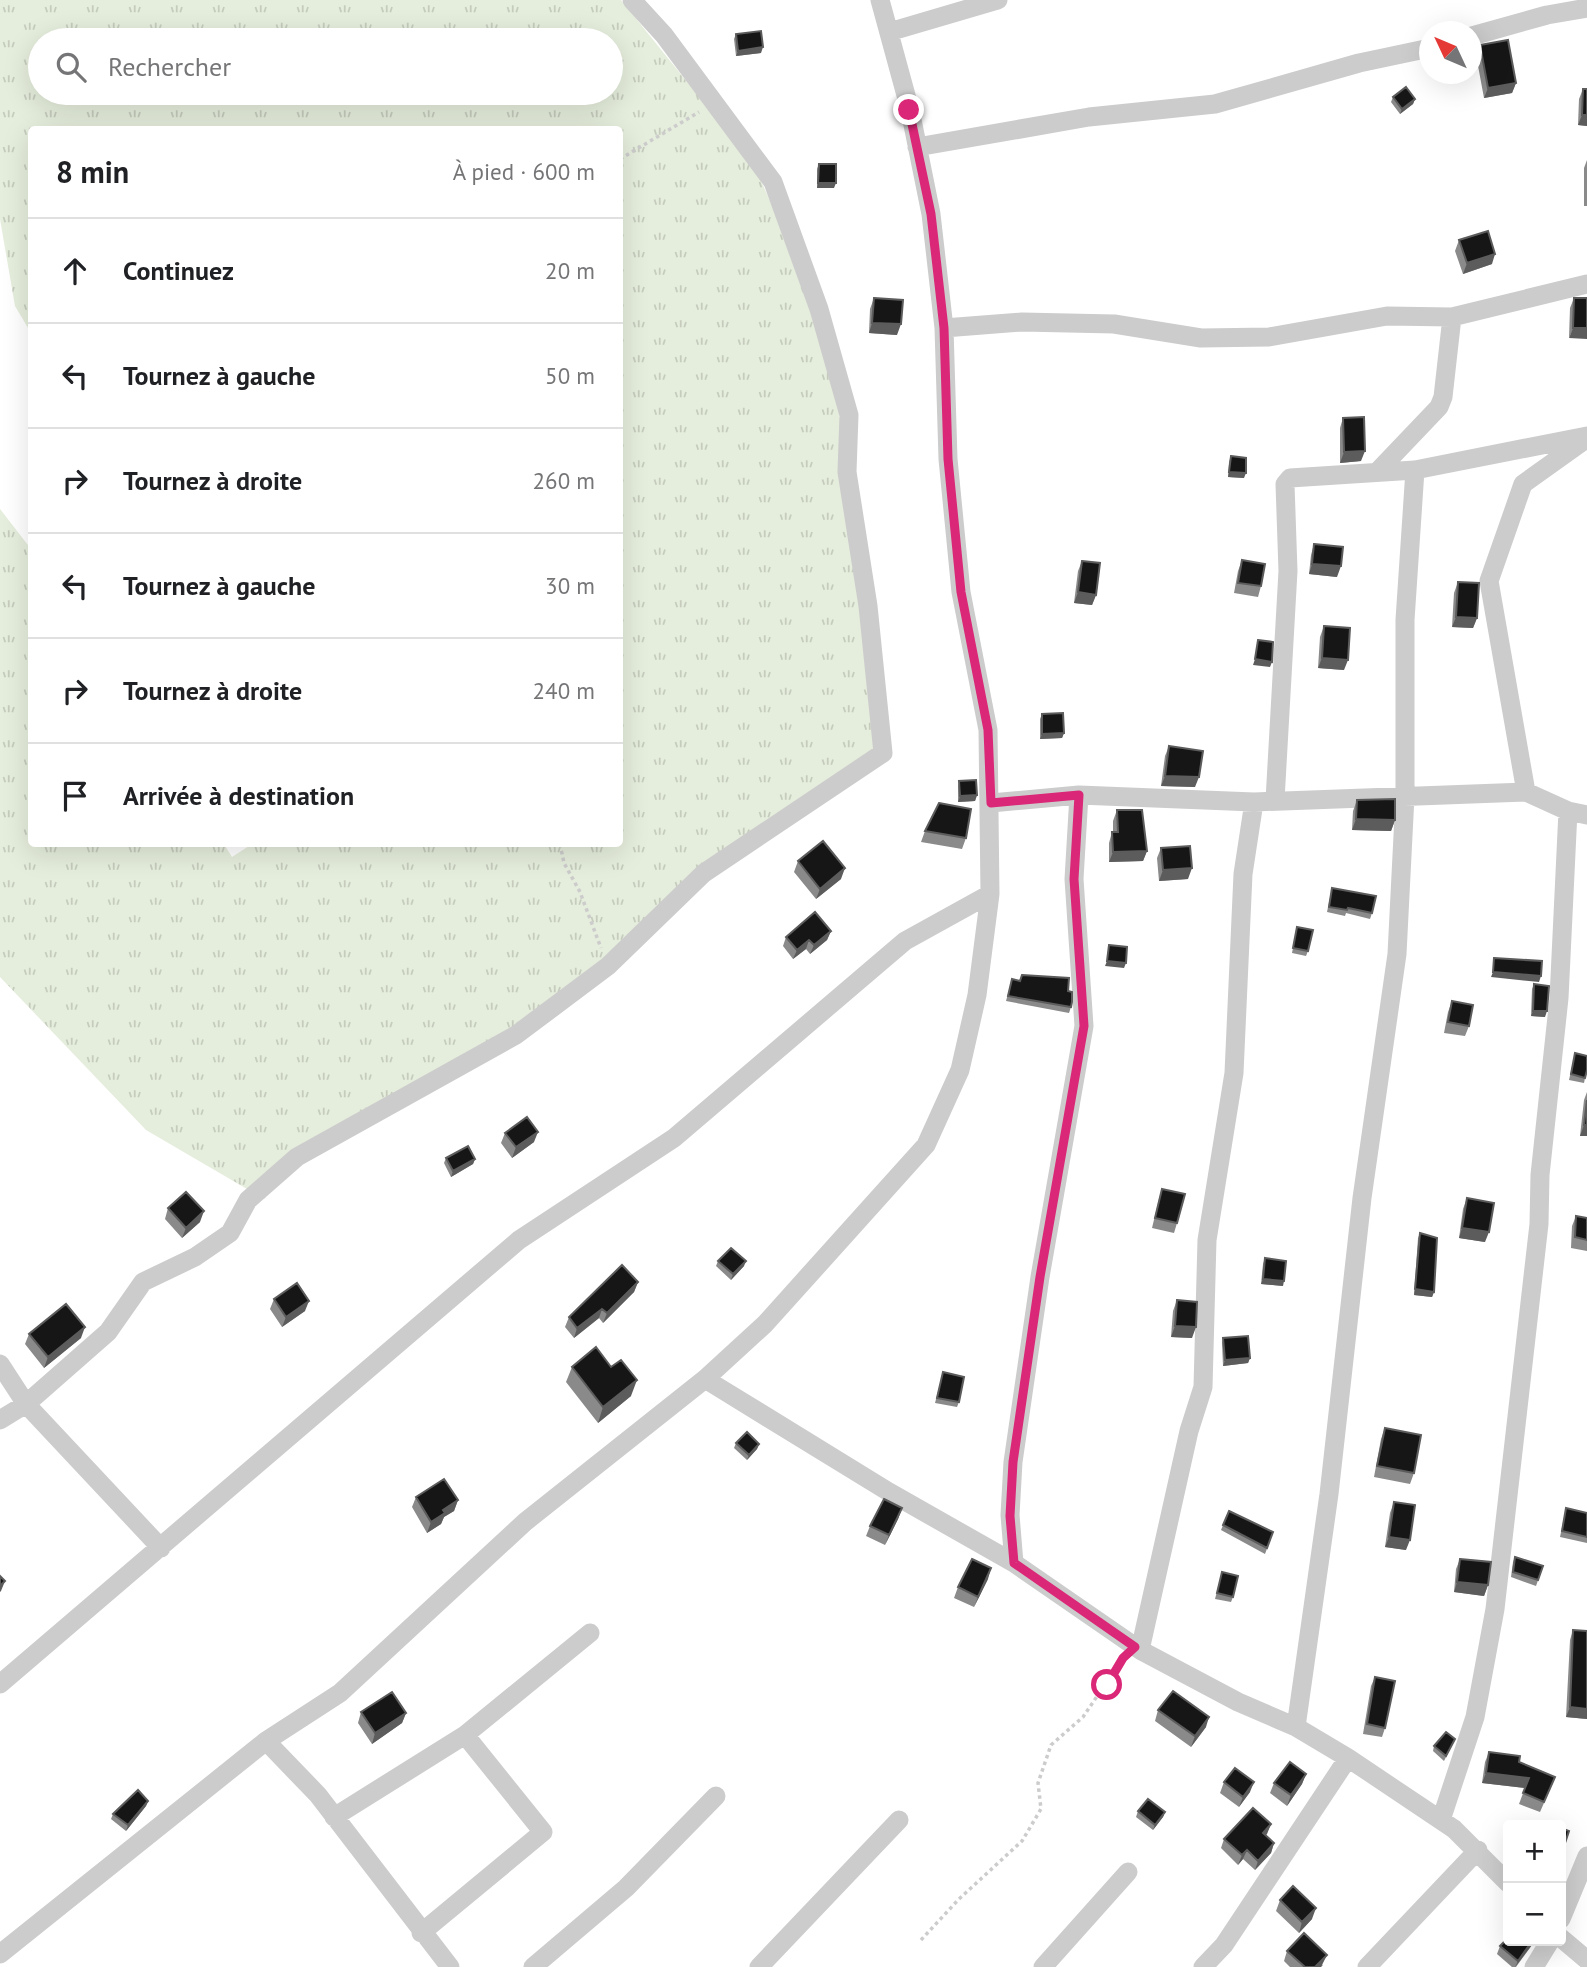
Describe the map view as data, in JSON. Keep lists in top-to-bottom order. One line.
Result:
{"north":"top left","page":{"search":"Rechercher","heading":["8 min","À pied · 600 m"],"list":[["Continuez","20 m"],["Tournez à gauche","50 m"],["Tournez à droite","260 m"],["Tournez à gauche","30 m"],["Tournez à droite","240 m"],"Arrivée à destination"],"map_buttons":["+","−"]}}
